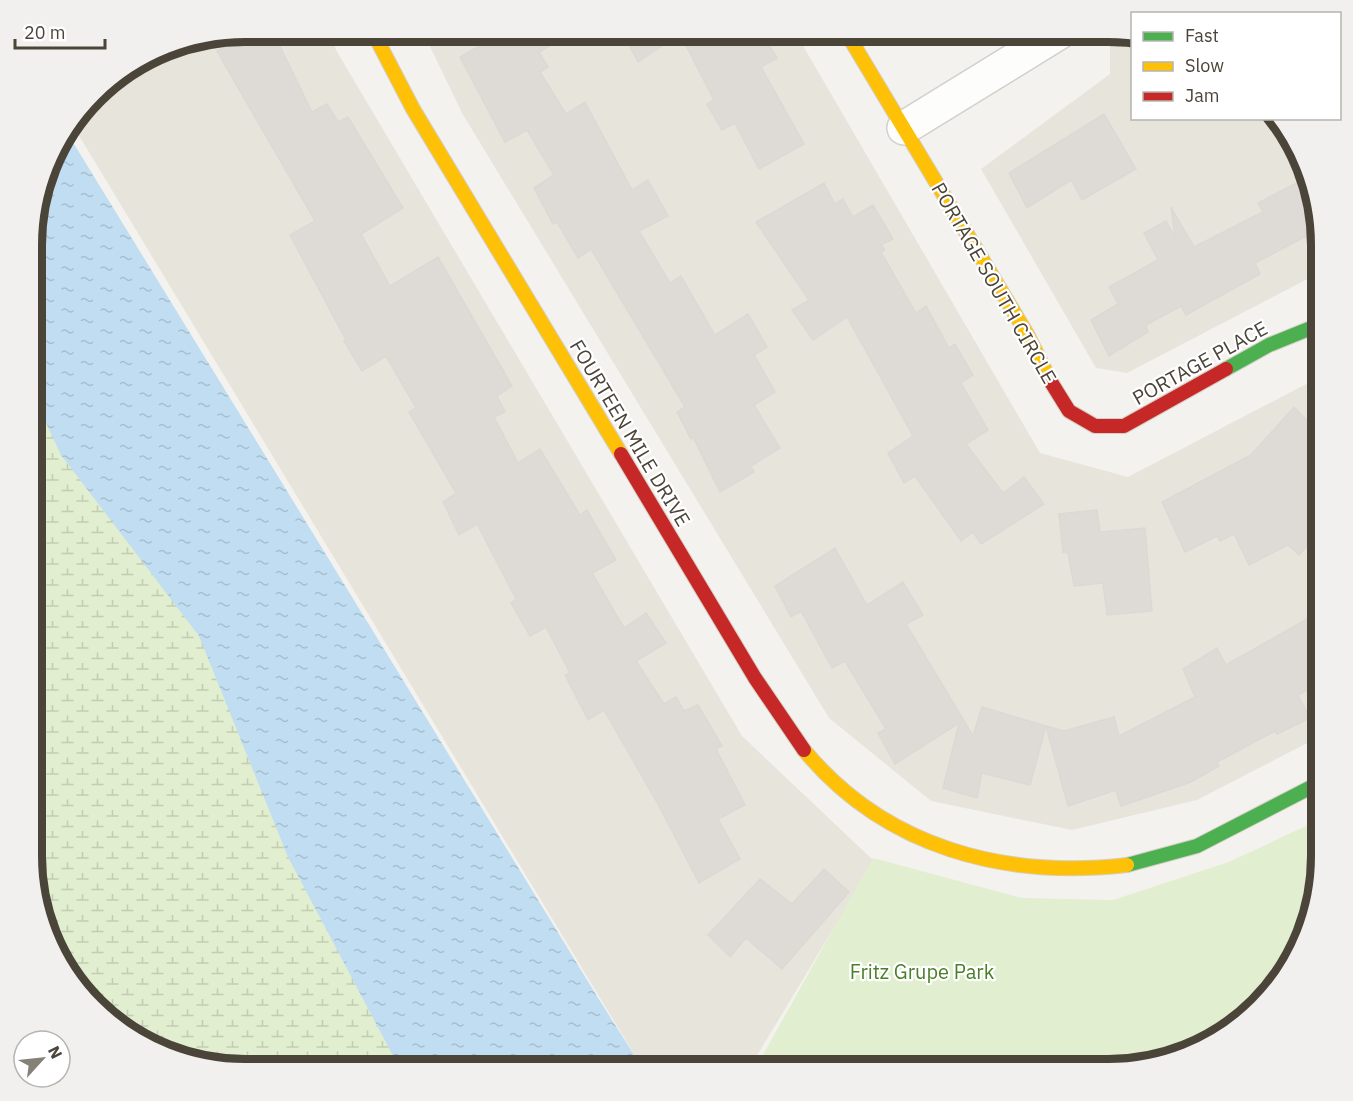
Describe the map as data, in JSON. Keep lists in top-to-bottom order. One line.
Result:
{"streets":{"street":["PORTAGE SOUTH CIRCLE","PORTAGE PLACE","FOURTEEN MILE DRIVE"]},"crossings":[["PORTAGE SOUTH CIRCLE","PORTAGE PLACE"]],"parks":["Fritz Grupe Park"],"legend":["Fast","Slow","Jam"],"scale_bar":"20 m","north":"top right"}
